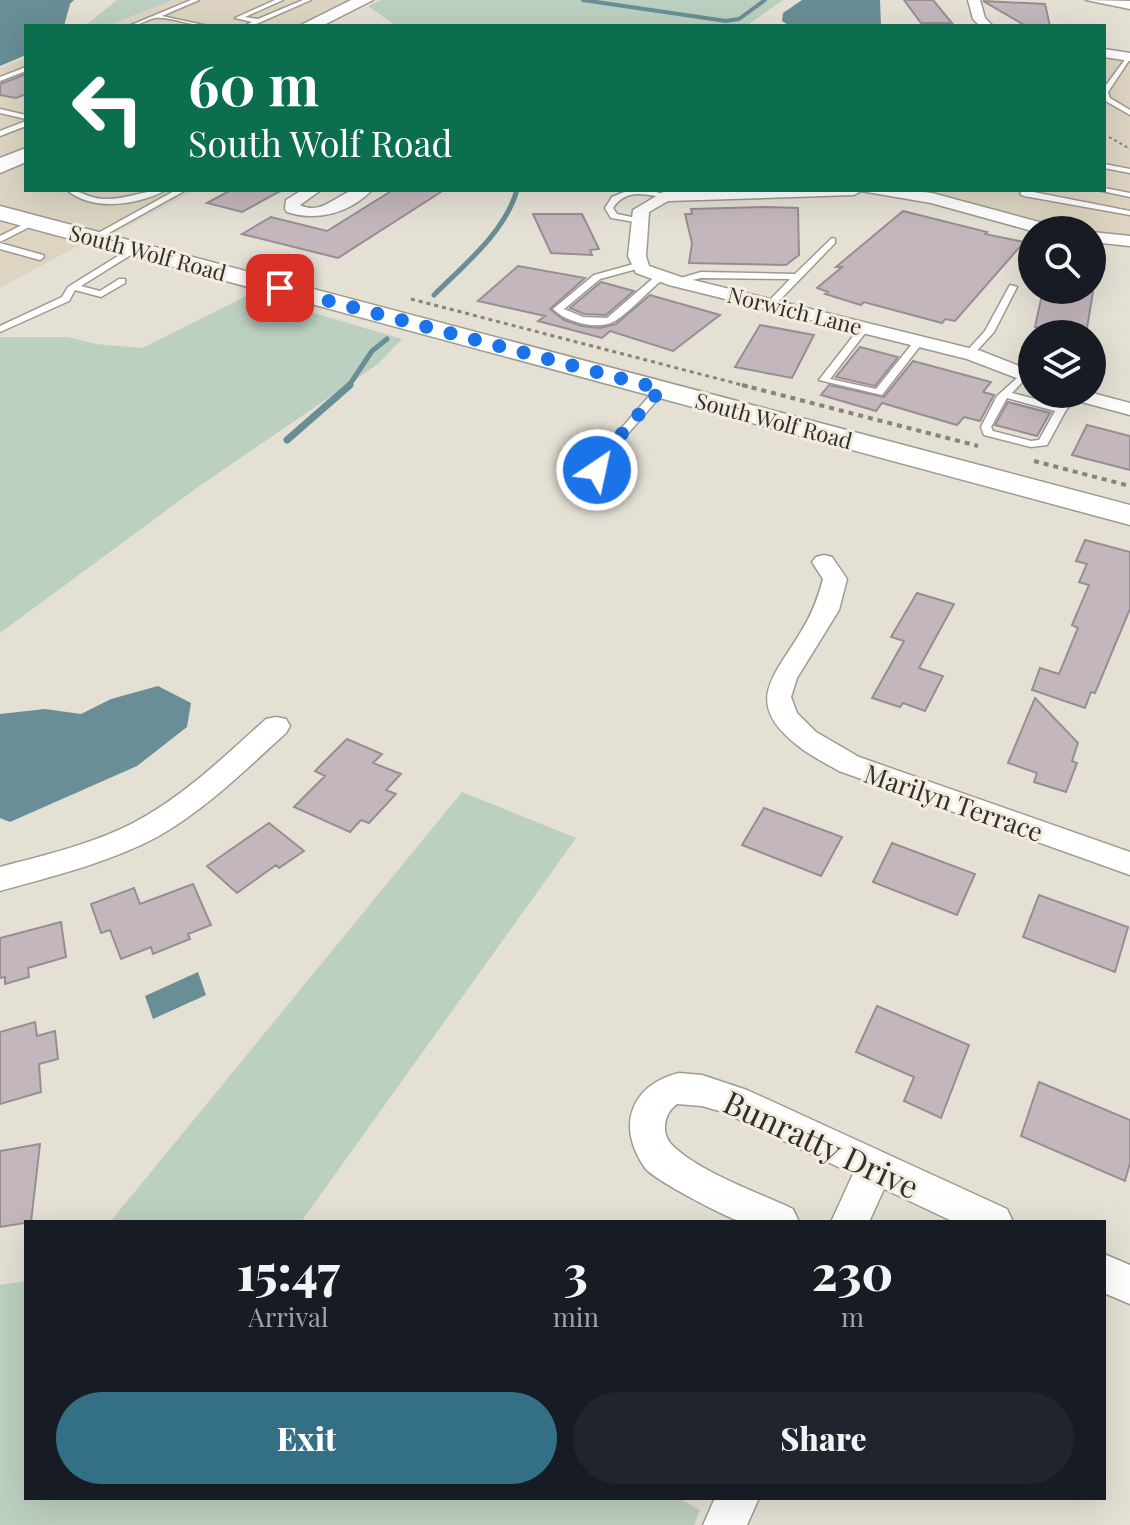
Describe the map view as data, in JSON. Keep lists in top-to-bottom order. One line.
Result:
{"streets":{"main road":["South Wolf Road"],"street":["Norwich Lane","Marilyn Terrace","Bunratty Drive"]},"page":{"turn":["60 m","South Wolf Road"],"eta":["15:47","Arrival","3","min","230","m"],"buttons":["Exit","Share"]}}
